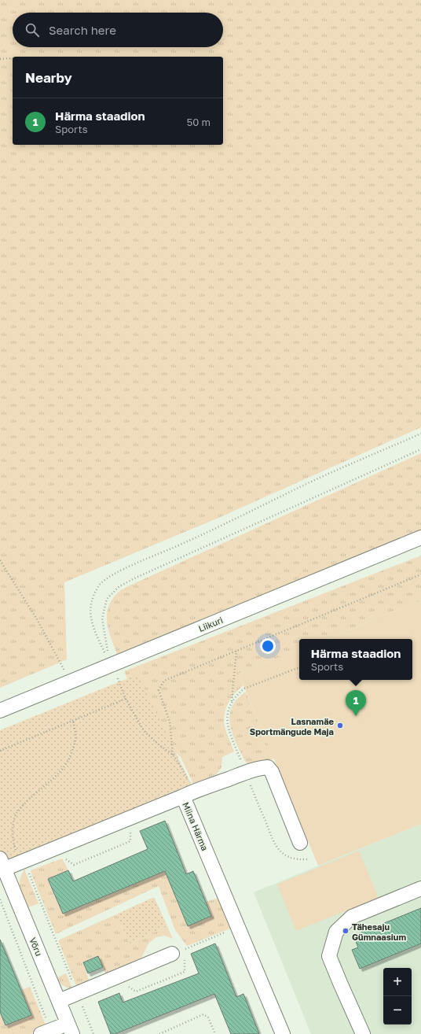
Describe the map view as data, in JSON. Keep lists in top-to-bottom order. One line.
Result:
{"streets":{"street":["Liikuri","Miina Härma","Võru"]},"crossings":[["Miina Härma","Võru"]],"places":["Lasnamäe Sportmängude Maja","Tähesaju Gümnaasium"],"page":{"search":"Search here","heading":"Nearby","list":[{"mark":"1","name":"Härma staadion","note":"Sports","value":"50 m"}],"popup":["Härma staadion","Sports"],"pins":"1","map_buttons":["+","−"]}}
